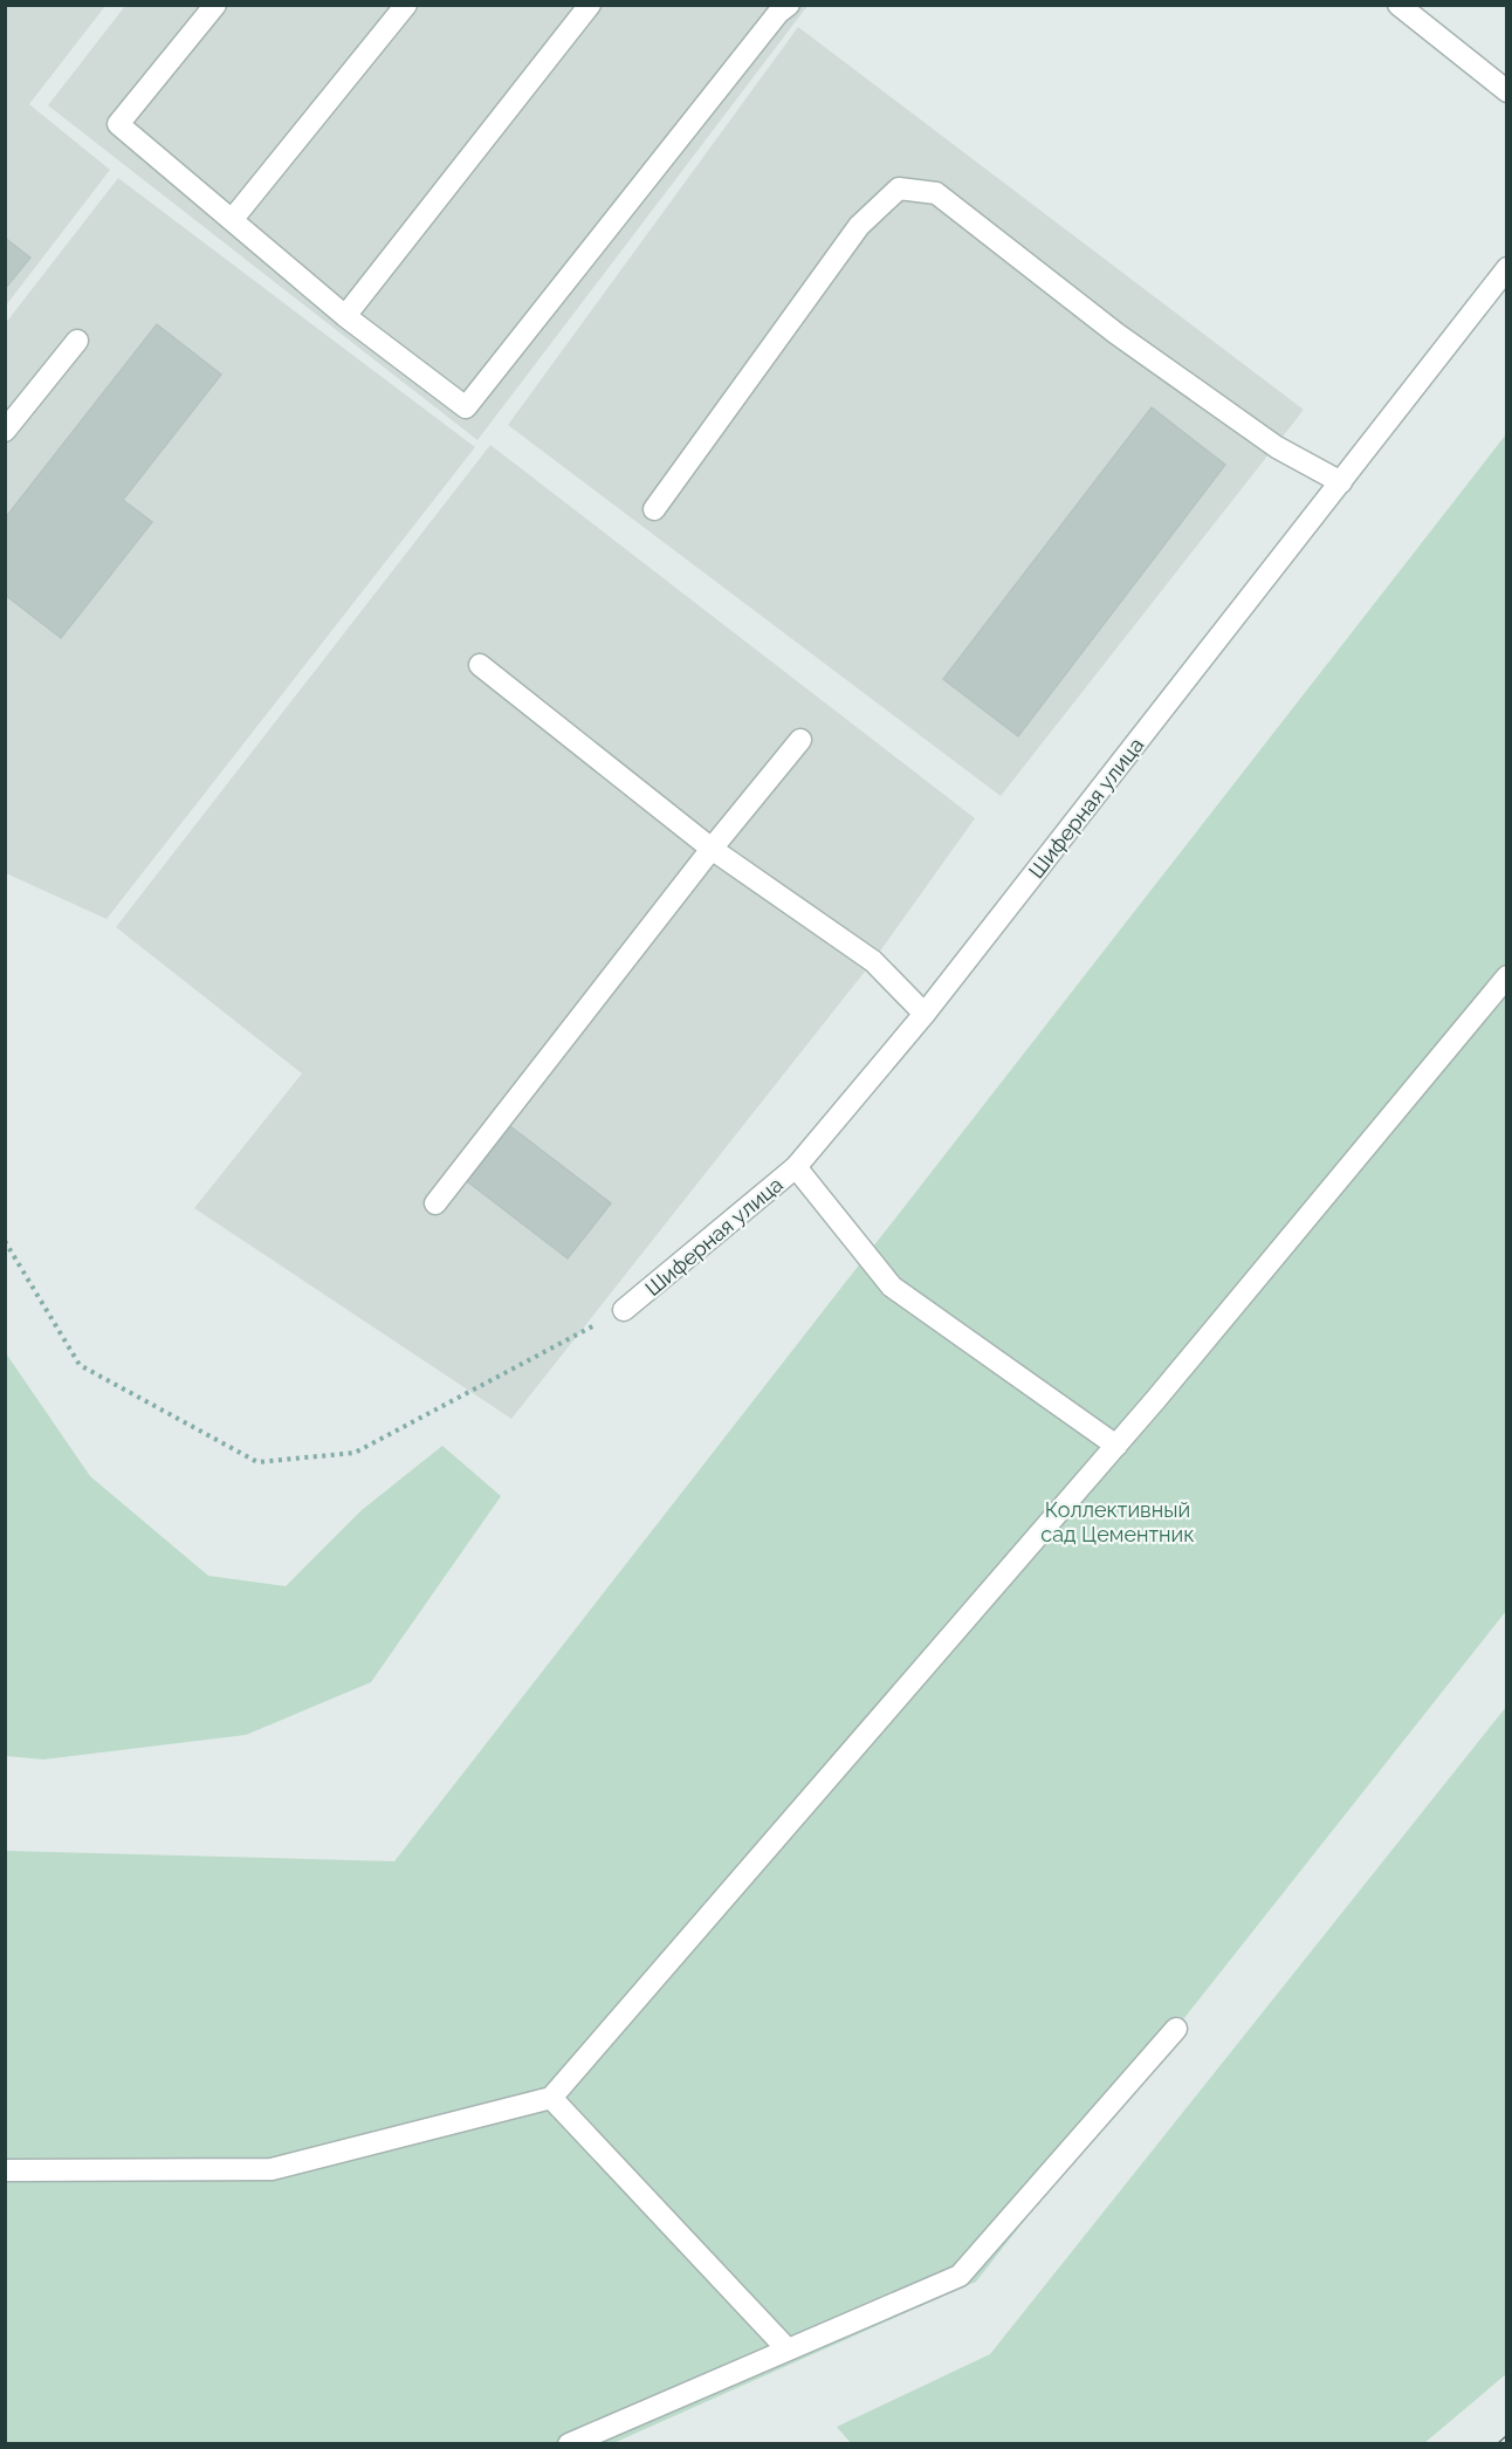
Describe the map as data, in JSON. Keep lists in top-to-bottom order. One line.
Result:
{"streets":{"street":["Шиферная улица"]},"parks":["Коллективный сад Цементник"]}
